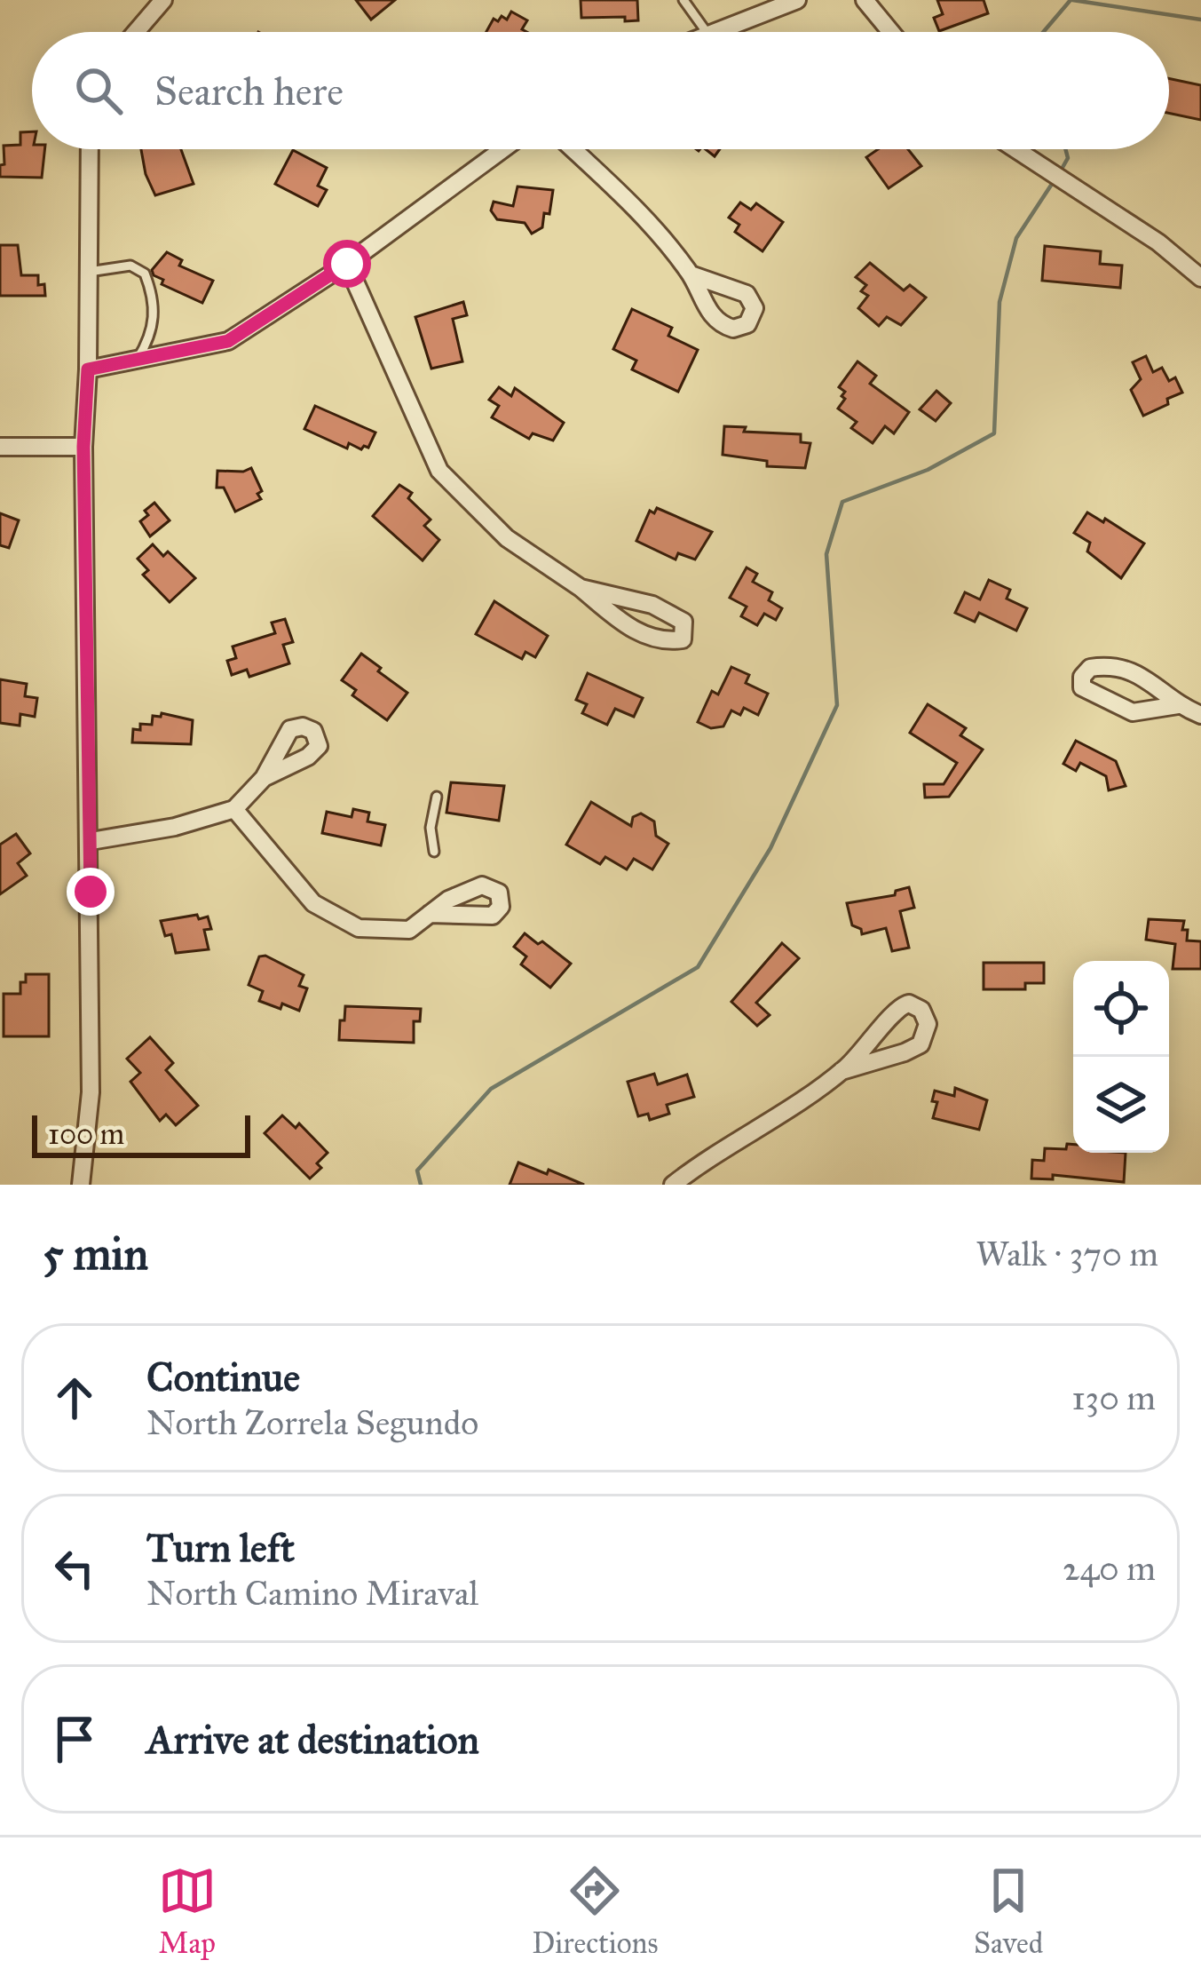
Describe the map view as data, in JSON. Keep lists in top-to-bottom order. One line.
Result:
{"scale_bar":"100 m","page":{"search":"Search here","scale":"100 m","heading":["5 min","Walk · 370 m"],"list":[["Continue","North Zorrela Segundo","130 m"],["Turn left","North Camino Miraval","240 m"],"Arrive at destination"],"nav":["Map","Directions","Saved"]}}
